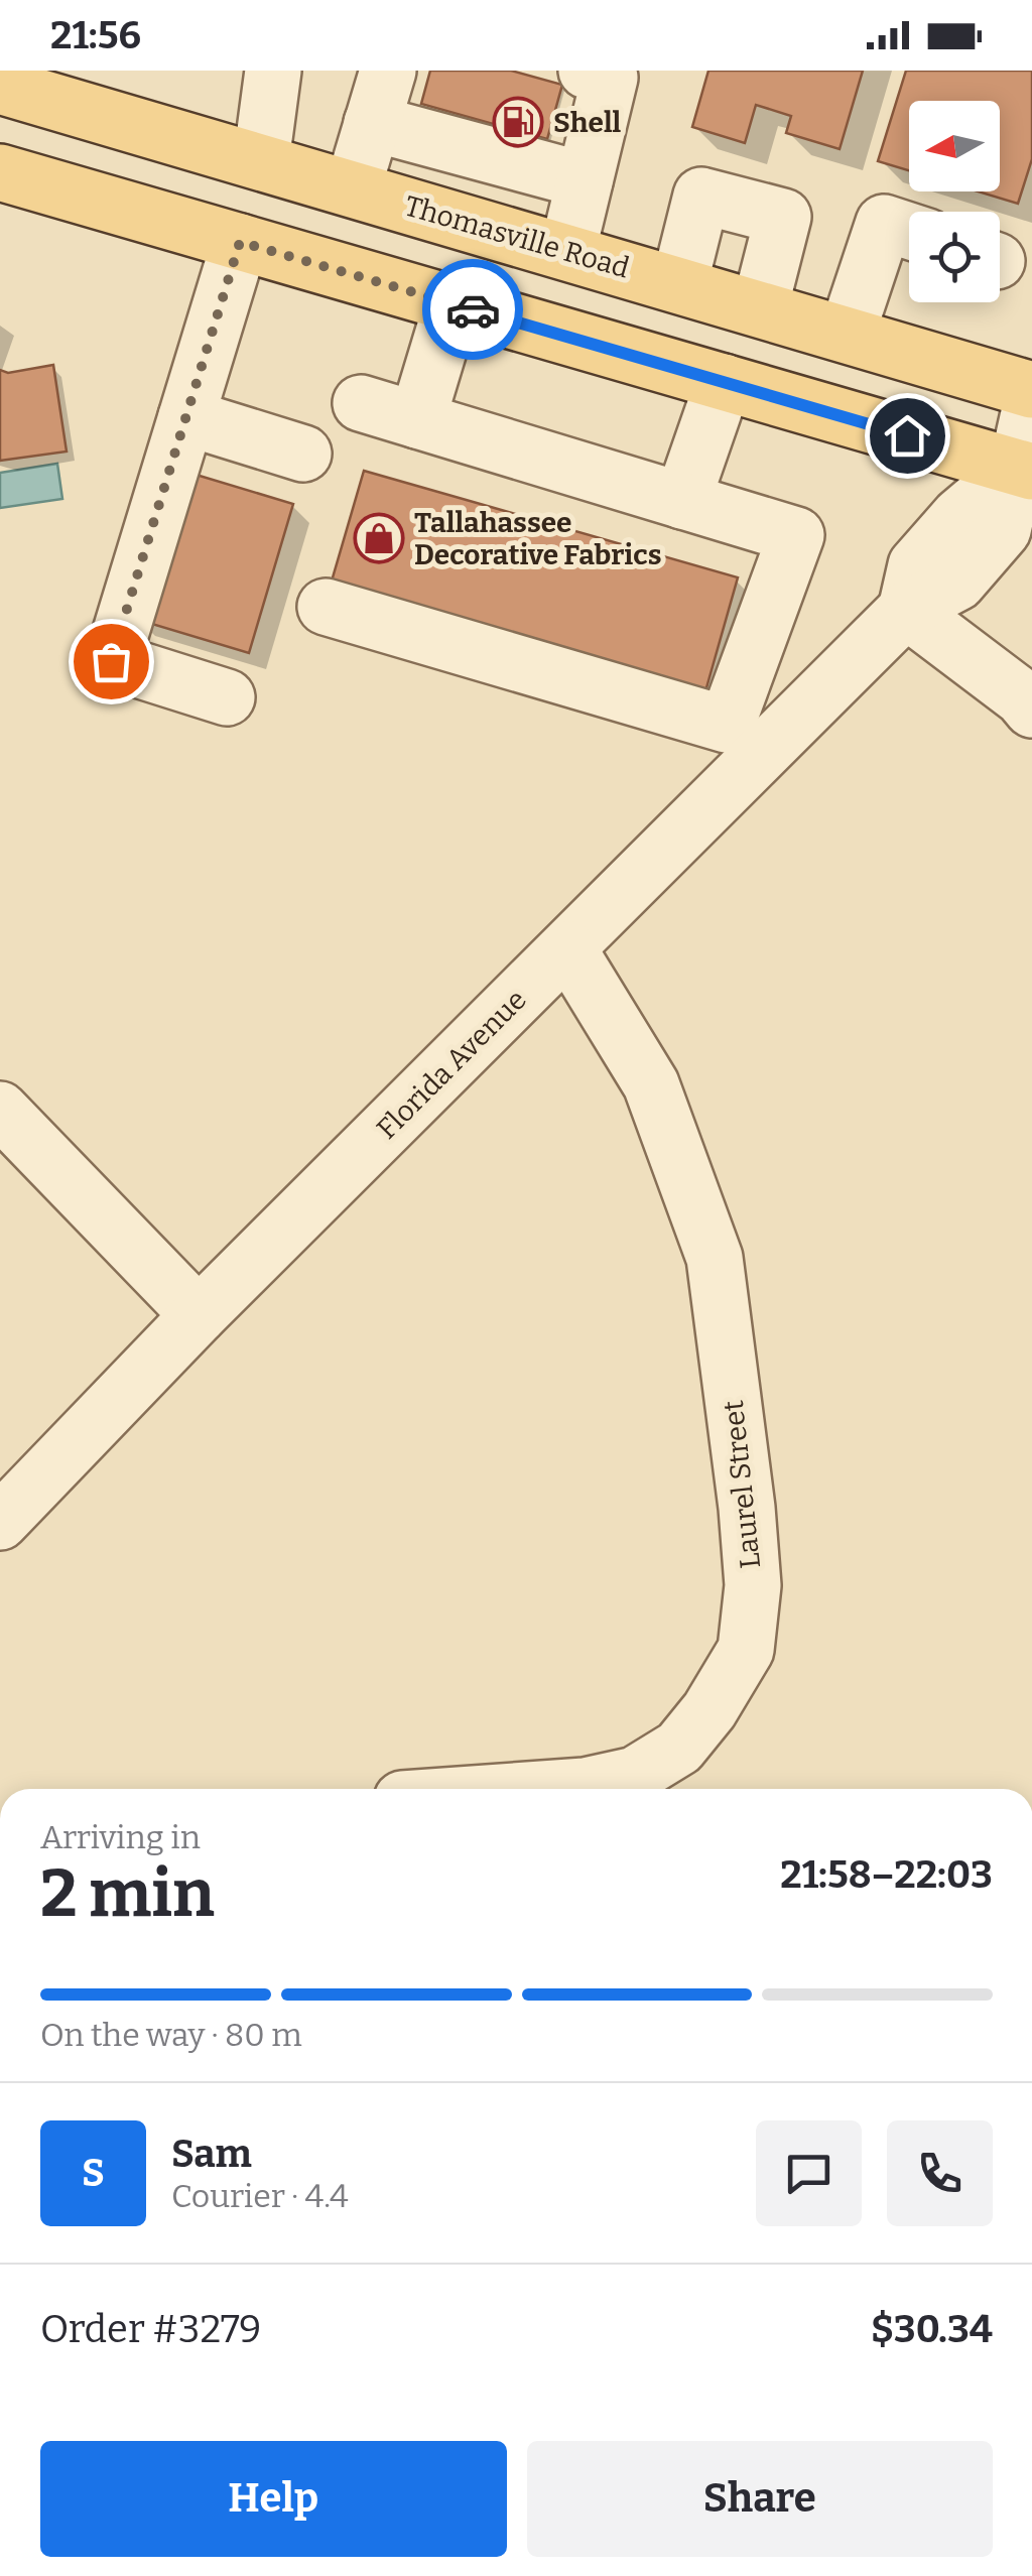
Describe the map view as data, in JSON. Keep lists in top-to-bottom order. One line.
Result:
{"streets":{"main road":["Thomasville Road"],"street":["Florida Avenue","Laurel Street"]},"crossings":[["Florida Avenue","Laurel Street"]],"places":{"fuel station":["Shell"],"shop":["Tallahassee Decorative Fabrics"]},"north":"left","page":{"status":"21:56","heading":["2 min","Arriving in","21:58–22:03"],"panel":["Sam","Courier · 4.4","Order #3279","$30.34"],"bar":"On the way · 80 m","round":"S","buttons":["Help","Share"]}}
